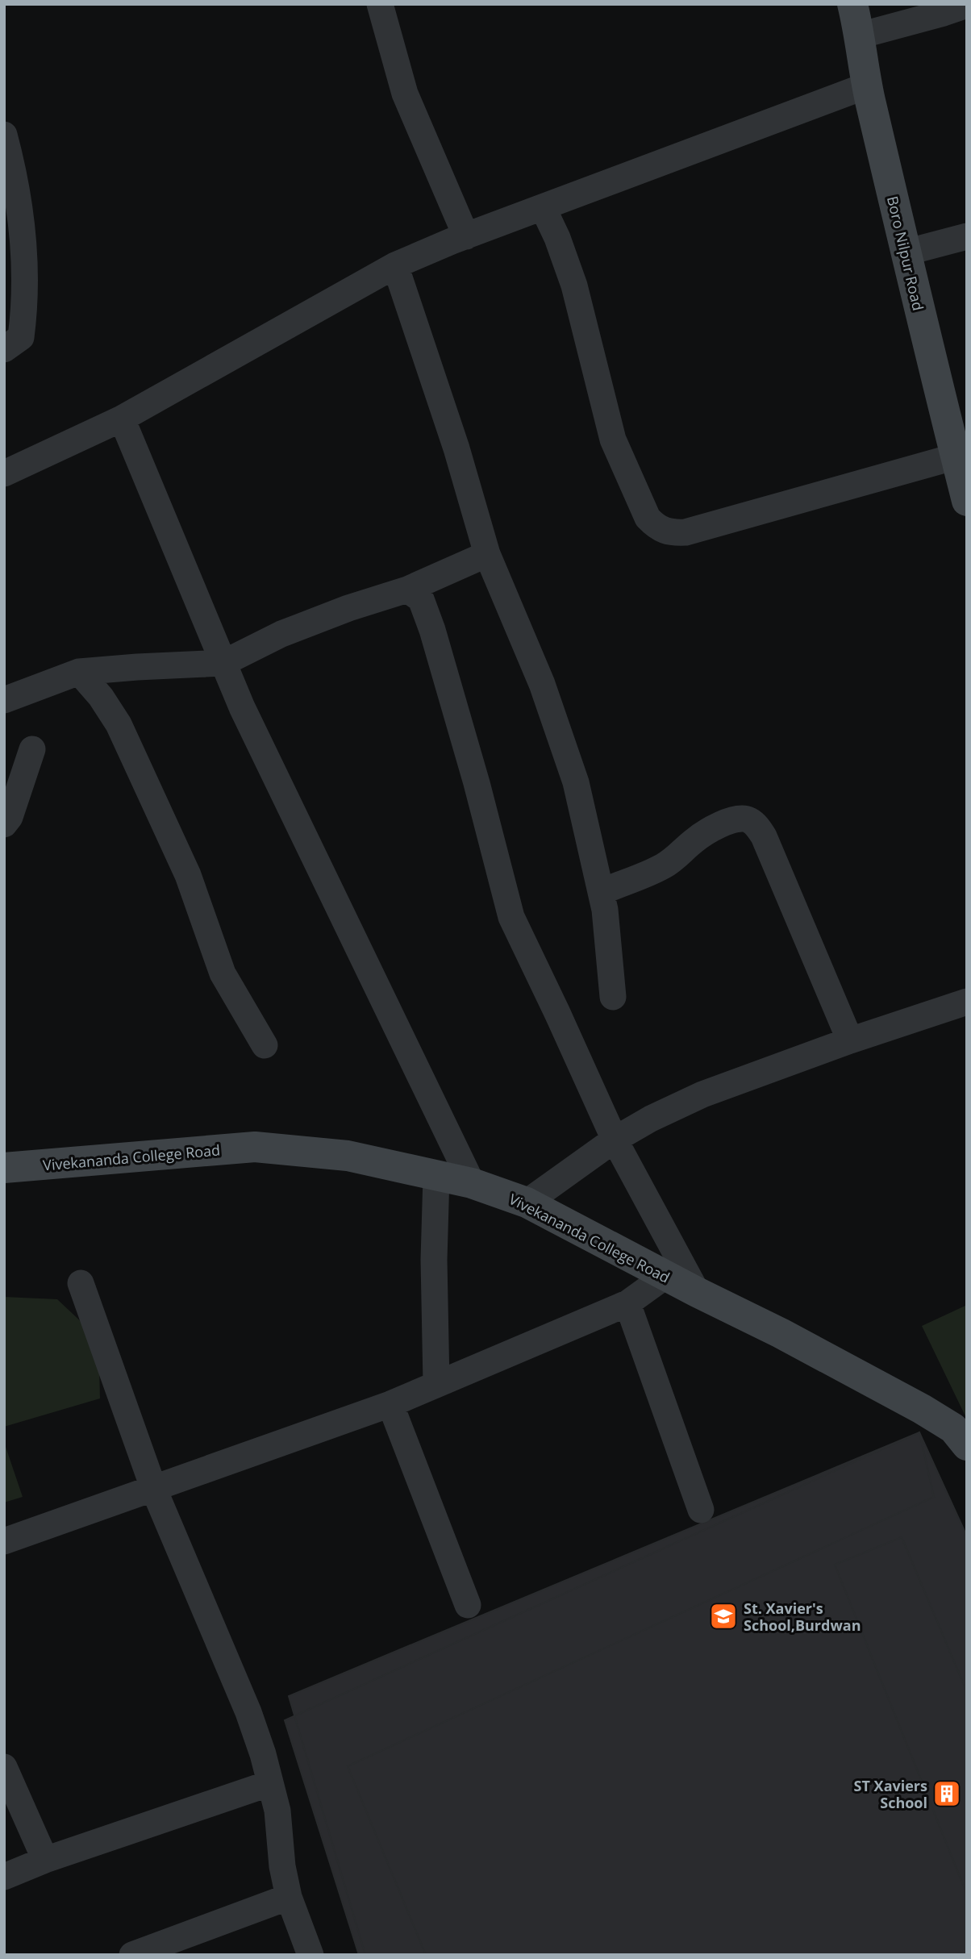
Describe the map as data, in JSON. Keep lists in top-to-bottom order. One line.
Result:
{"streets":{"street":["Boro Nilpur Road","Vivekananda College Road"]},"places":{"school or university":["St. Xavier's School,Burdwan"],"building":["ST Xaviers School"]}}
